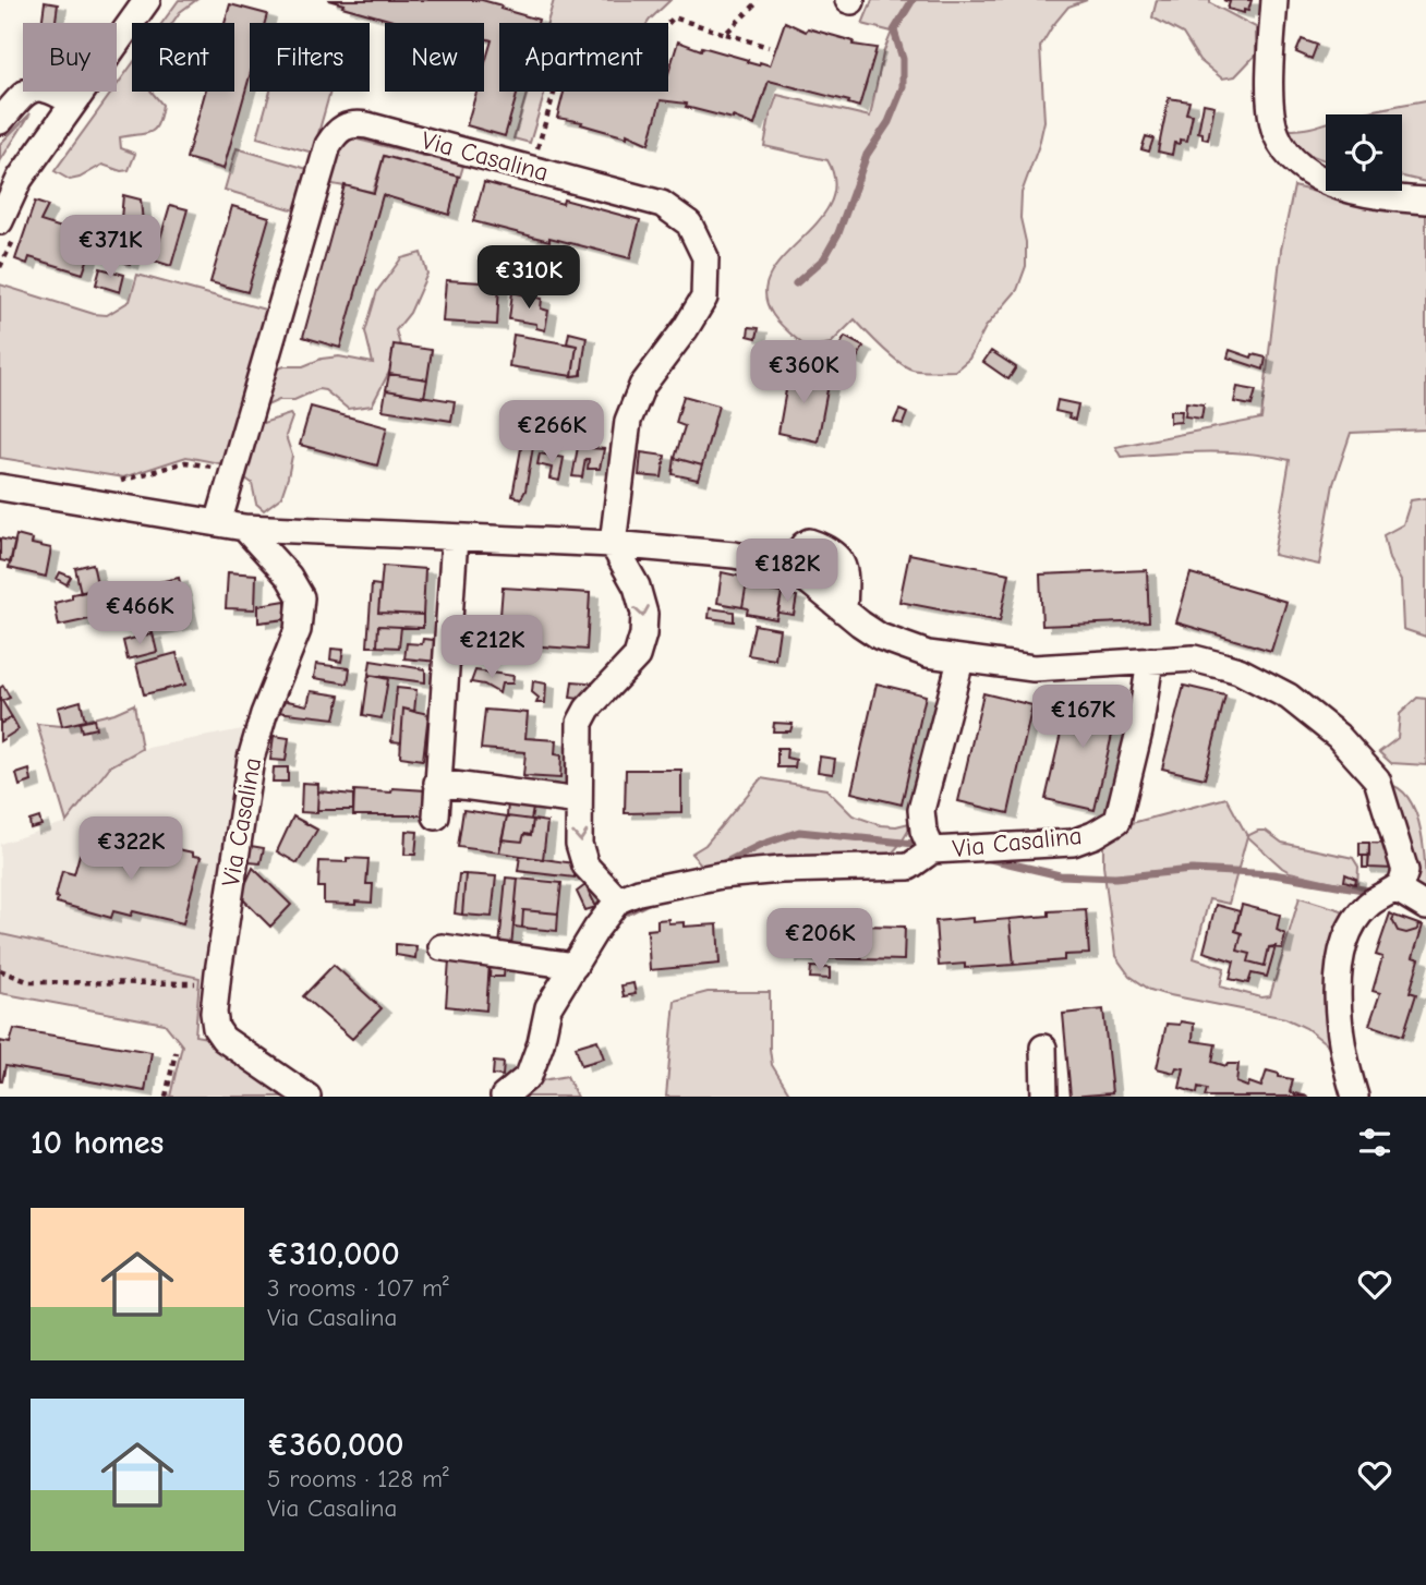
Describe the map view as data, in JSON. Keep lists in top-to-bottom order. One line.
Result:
{"streets":{"street":["Via Casalina"]},"page":{"chip":["Buy","Rent","Filters","New","Apartment"],"price":["€371K","€310K","€360K","€266K","€182K","€466K","€212K","€167K","€322K","€206K"],"heading":"10 homes","list":[{"name":"€310,000","note":"3 rooms · 107 m² · Via Casalina"},{"name":"€360,000","note":"5 rooms · 128 m² · Via Casalina"}]}}
